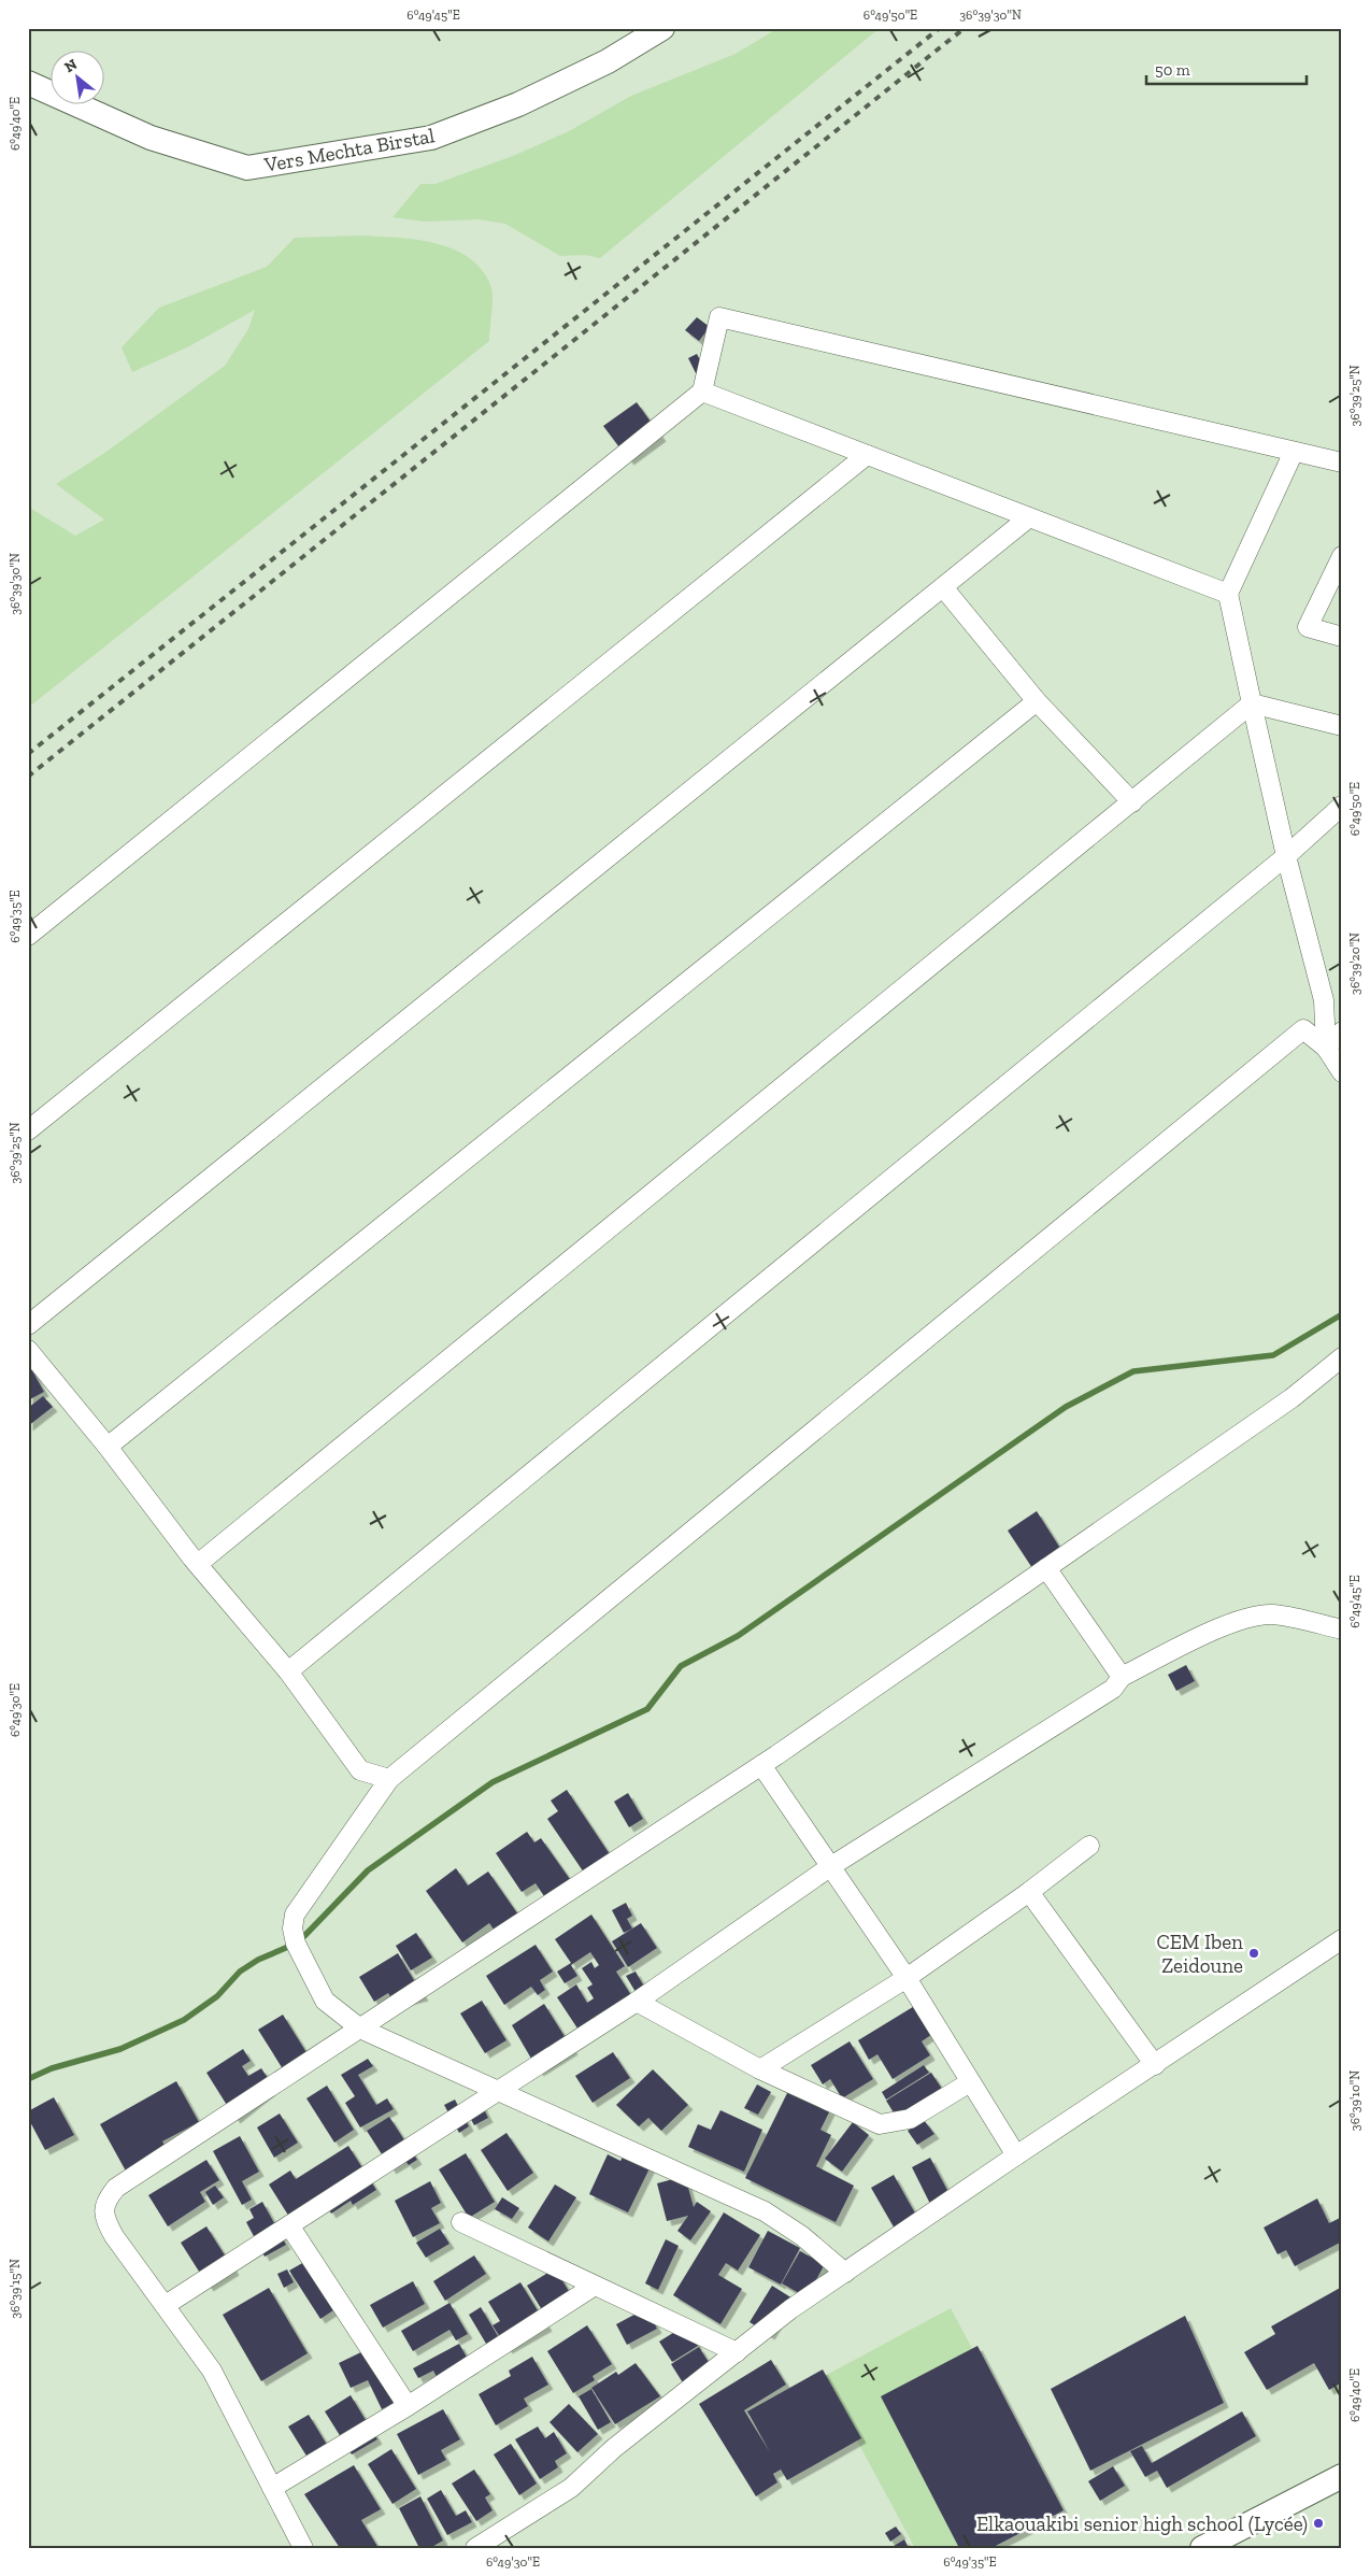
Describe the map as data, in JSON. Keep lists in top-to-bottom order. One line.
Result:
{"streets":{"street":["Vers Mechta Birstal"]},"places":["CEM Iben Zeidoune","Elkaouakibi senior high school (Lycée)"],"scale_bar":"50 m","north":"top left","coordinates":["6°49'45\"E","6°49'50\"E","36°39'30\"N","6°49'40\"E","36°39'25\"N","6°49'35\"E","36°39'20\"N","6°49'30\"E","36°39'10\"N","36°39'15\"N"]}
